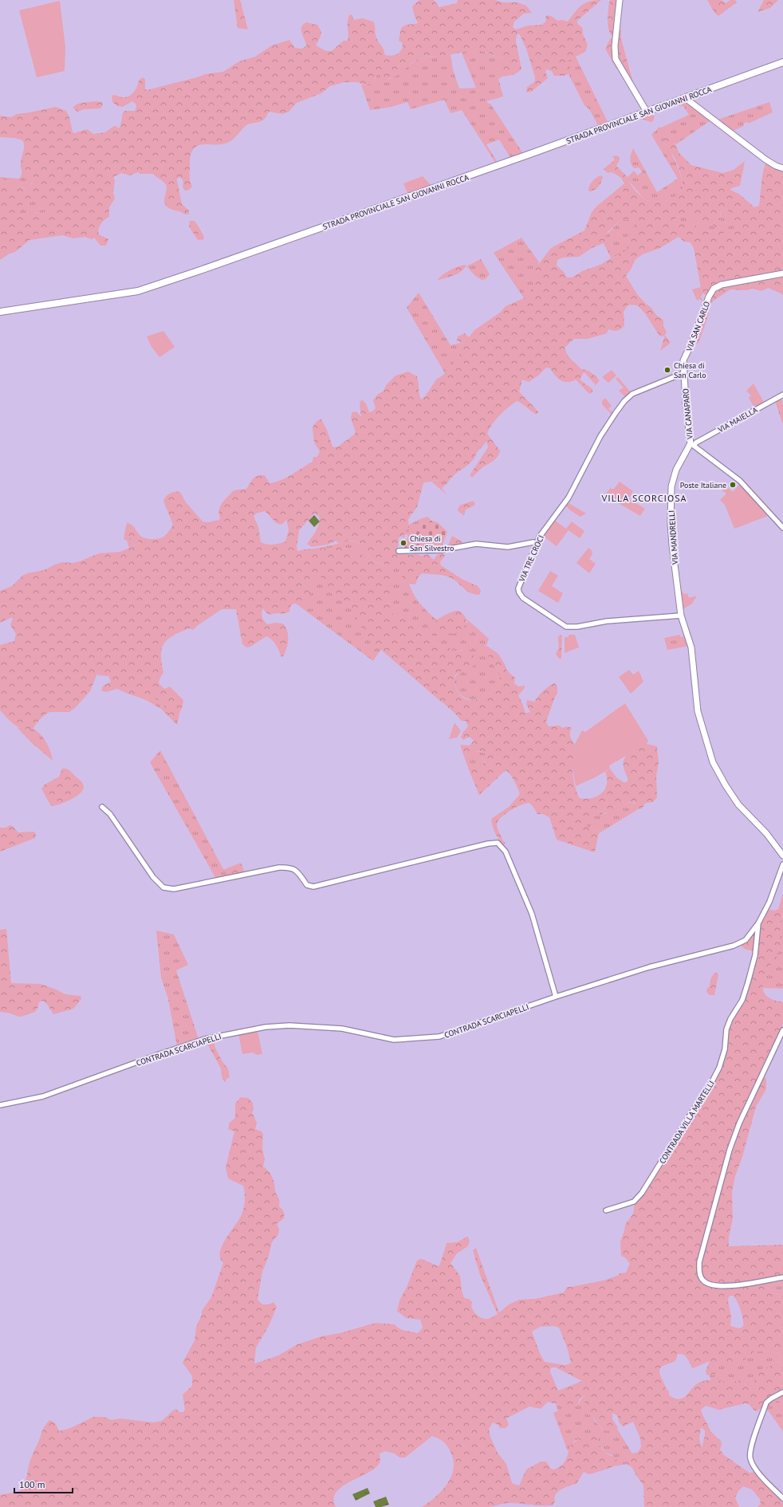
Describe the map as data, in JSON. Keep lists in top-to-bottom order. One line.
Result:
{"streets":{"main road":["STRADA PROVINCIALE SAN GIOVANNI ROCCA"],"street":["VIA SAN CARLO","VIA CANAPARO","VIA MAIELLA","VIA MANDRELLI","VIA TRE CROCI","CONTRADA SCARCIAPELLI","CONTRADA VILLA MARTELLI"]},"crossings":[["VIA SAN CARLO","VIA CANAPARO"],["VIA SAN CARLO","VIA TRE CROCI"],["VIA CANAPARO","VIA MAIELLA"],["VIA CANAPARO","VIA MANDRELLI"],["VIA CANAPARO","VIA TRE CROCI"],["VIA MAIELLA","VIA MANDRELLI"],["VIA MANDRELLI","VIA TRE CROCI"],["CONTRADA SCARCIAPELLI","CONTRADA VILLA MARTELLI"]],"districts":["VILLA SCORCIOSA"],"places":["Chiesa di San Carlo","Poste Italiane","Chiesa di San Silvestro"],"scale_bar":"100 m"}
